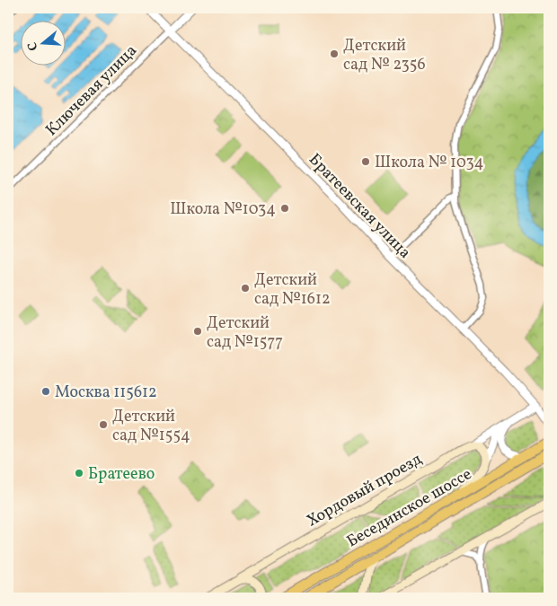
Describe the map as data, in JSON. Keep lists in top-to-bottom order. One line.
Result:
{"streets":{"main road":["Хордовый проезд","Бесединское шоссе"],"street":["Ключевая улица","Братеевская улица"]},"crossings":[["Ключевая улица","Братеевская улица"],["Братеевская улица","Хордовый проезд"]],"places":["Детский сад № 2356","Школа № 1034","Школа №1034","Детский сад №1612","Детский сад №1577","Москва 115612","Детский сад №1554","Братеево"],"north":"left"}
